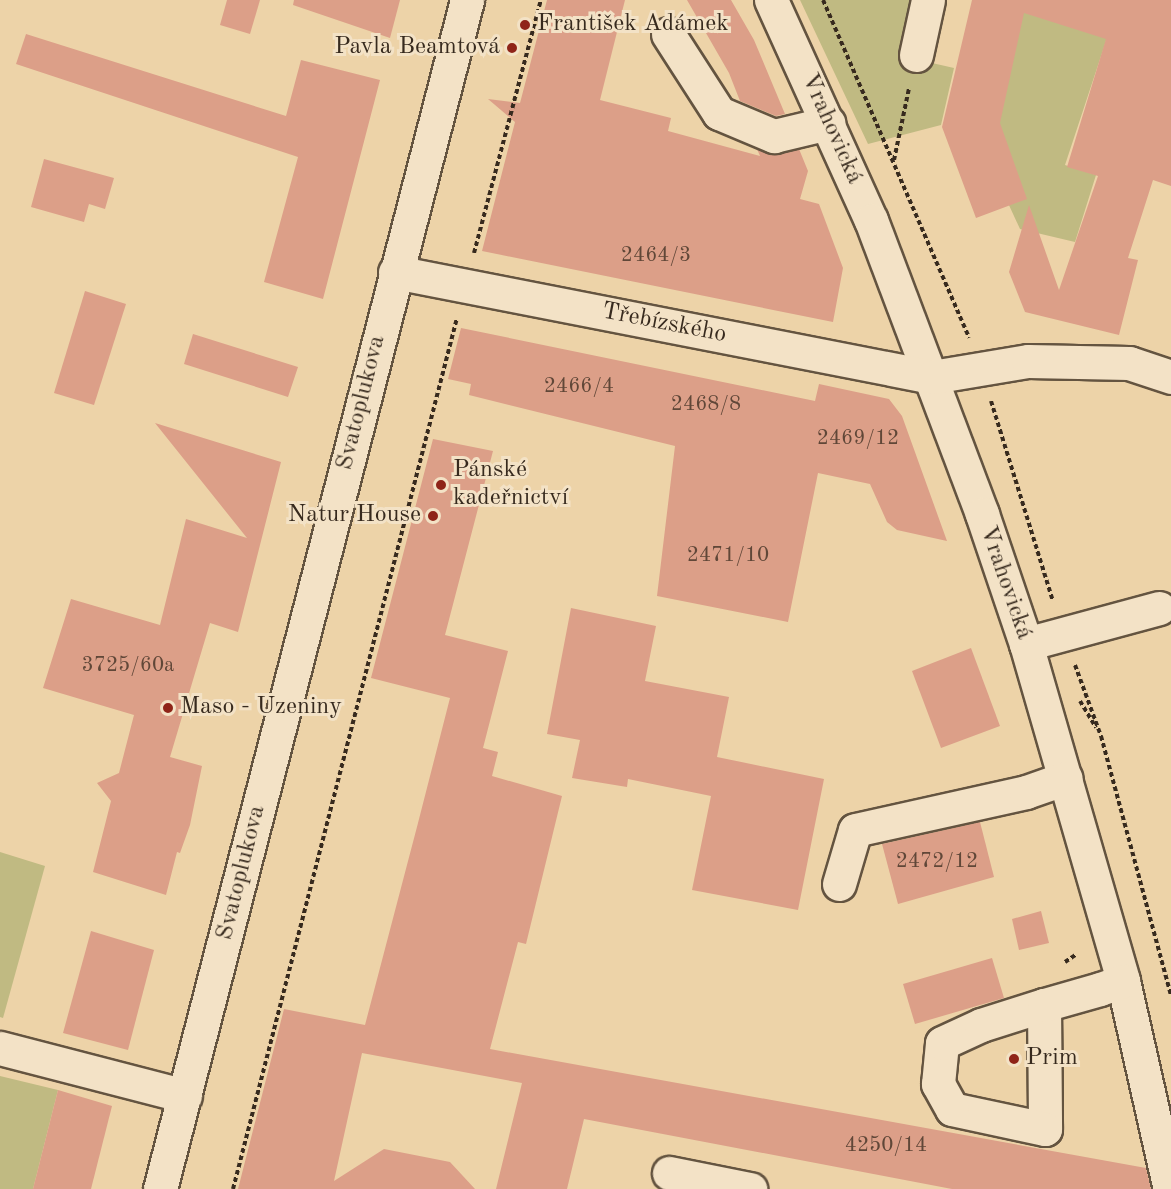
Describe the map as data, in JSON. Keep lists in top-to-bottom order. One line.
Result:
{"streets":{"street":["Vrahovická","Třebízského","Svatoplukova"]},"crossings":[["Vrahovická","Třebízského"],["Třebízského","Svatoplukova"]],"places":["František Adámek","Pavla Beamtová","Pánské kadeřnictví","Natur House","Maso - Uzeniny","Prim"],"house_numbers":["2464/3","2466/4","2468/8","2469/12","2471/10","3725/60a","2472/12","4250/14"]}
